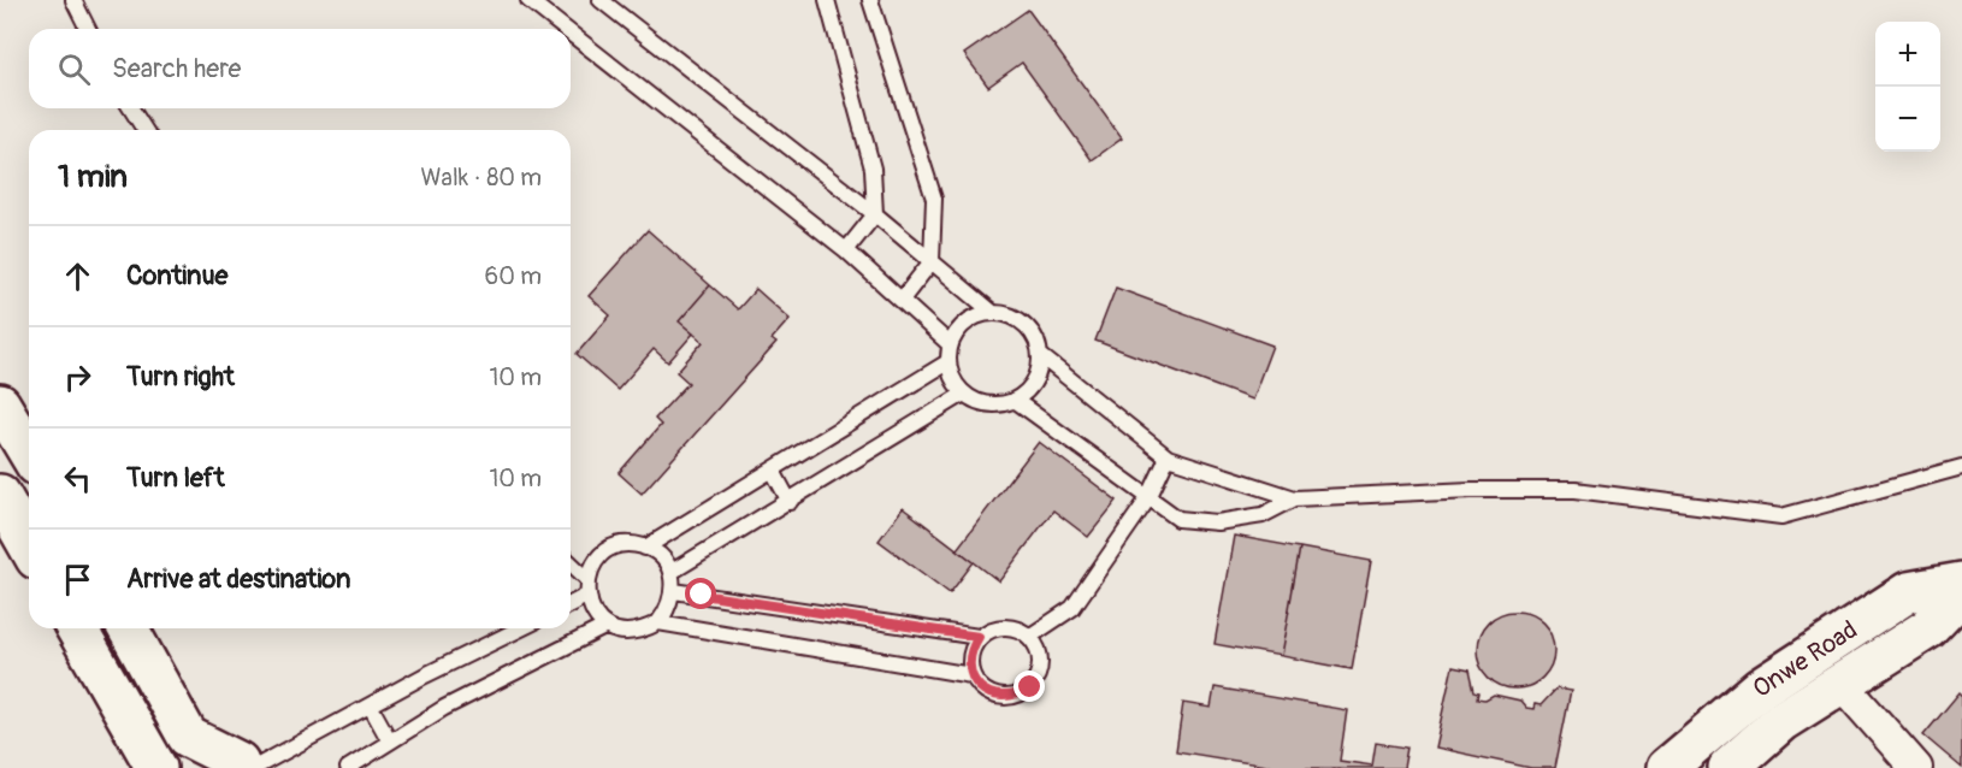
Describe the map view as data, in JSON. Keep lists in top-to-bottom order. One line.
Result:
{"streets":{"main road":["Onwe Road"]},"page":{"map_buttons":["+","−"],"search":"Search here","heading":["1 min","Walk · 80 m"],"list":[["Continue","60 m"],["Turn right","10 m"],["Turn left","10 m"],"Arrive at destination"]}}
